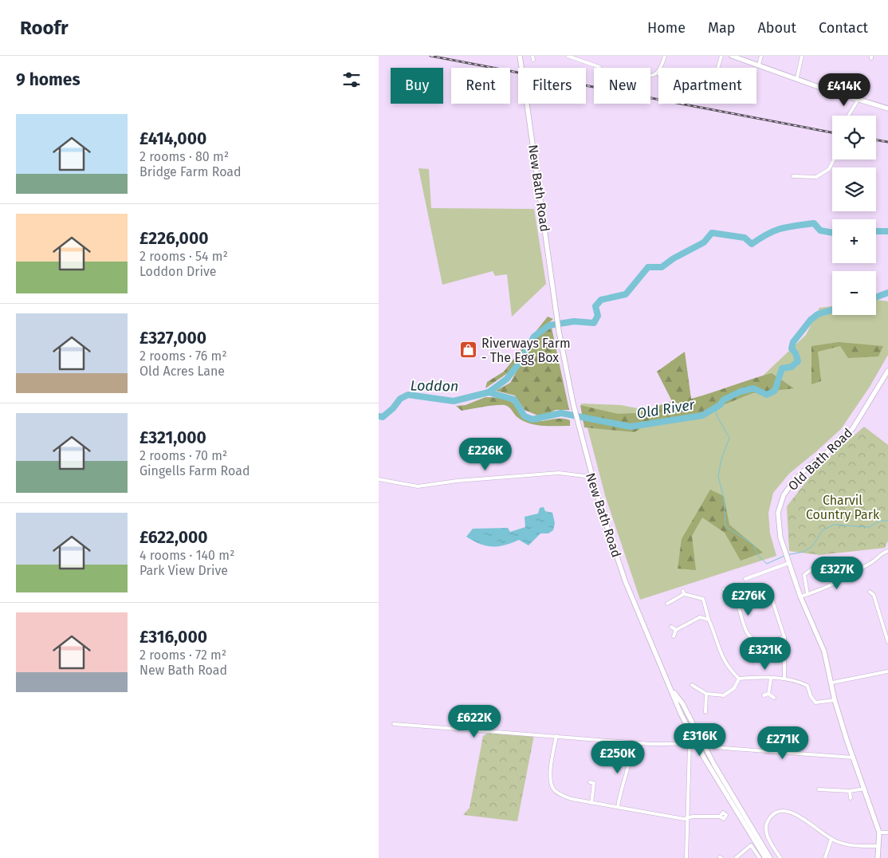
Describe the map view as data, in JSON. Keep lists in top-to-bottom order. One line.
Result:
{"streets":{"main road":["New Bath Road","Old Bath Road"]},"water":["Loddon","Old River"],"parks":["Charvil Country Park"],"places":{"shop":["Riverways Farm - The Egg Box"]},"page":{"header":"Roofr","nav":["Home","Map","About","Contact"],"heading":"9 homes","chip":["Buy","Rent","Filters","New","Apartment"],"price":["£414K","£226K","£327K","£276K","£321K","£622K","£316K","£271K","£250K"],"list":[{"name":"£414,000","note":"2 rooms · 80 m² · Bridge Farm Road"},{"name":"£226,000","note":"2 rooms · 54 m² · Loddon Drive"},{"name":"£327,000","note":"2 rooms · 76 m² · Old Acres Lane"},{"name":"£321,000","note":"2 rooms · 70 m² · Gingells Farm Road"},{"name":"£622,000","note":"4 rooms · 140 m² · Park View Drive"},{"name":"£316,000","note":"2 rooms · 72 m² · New Bath Road"}],"map_buttons":["+","−"]}}
